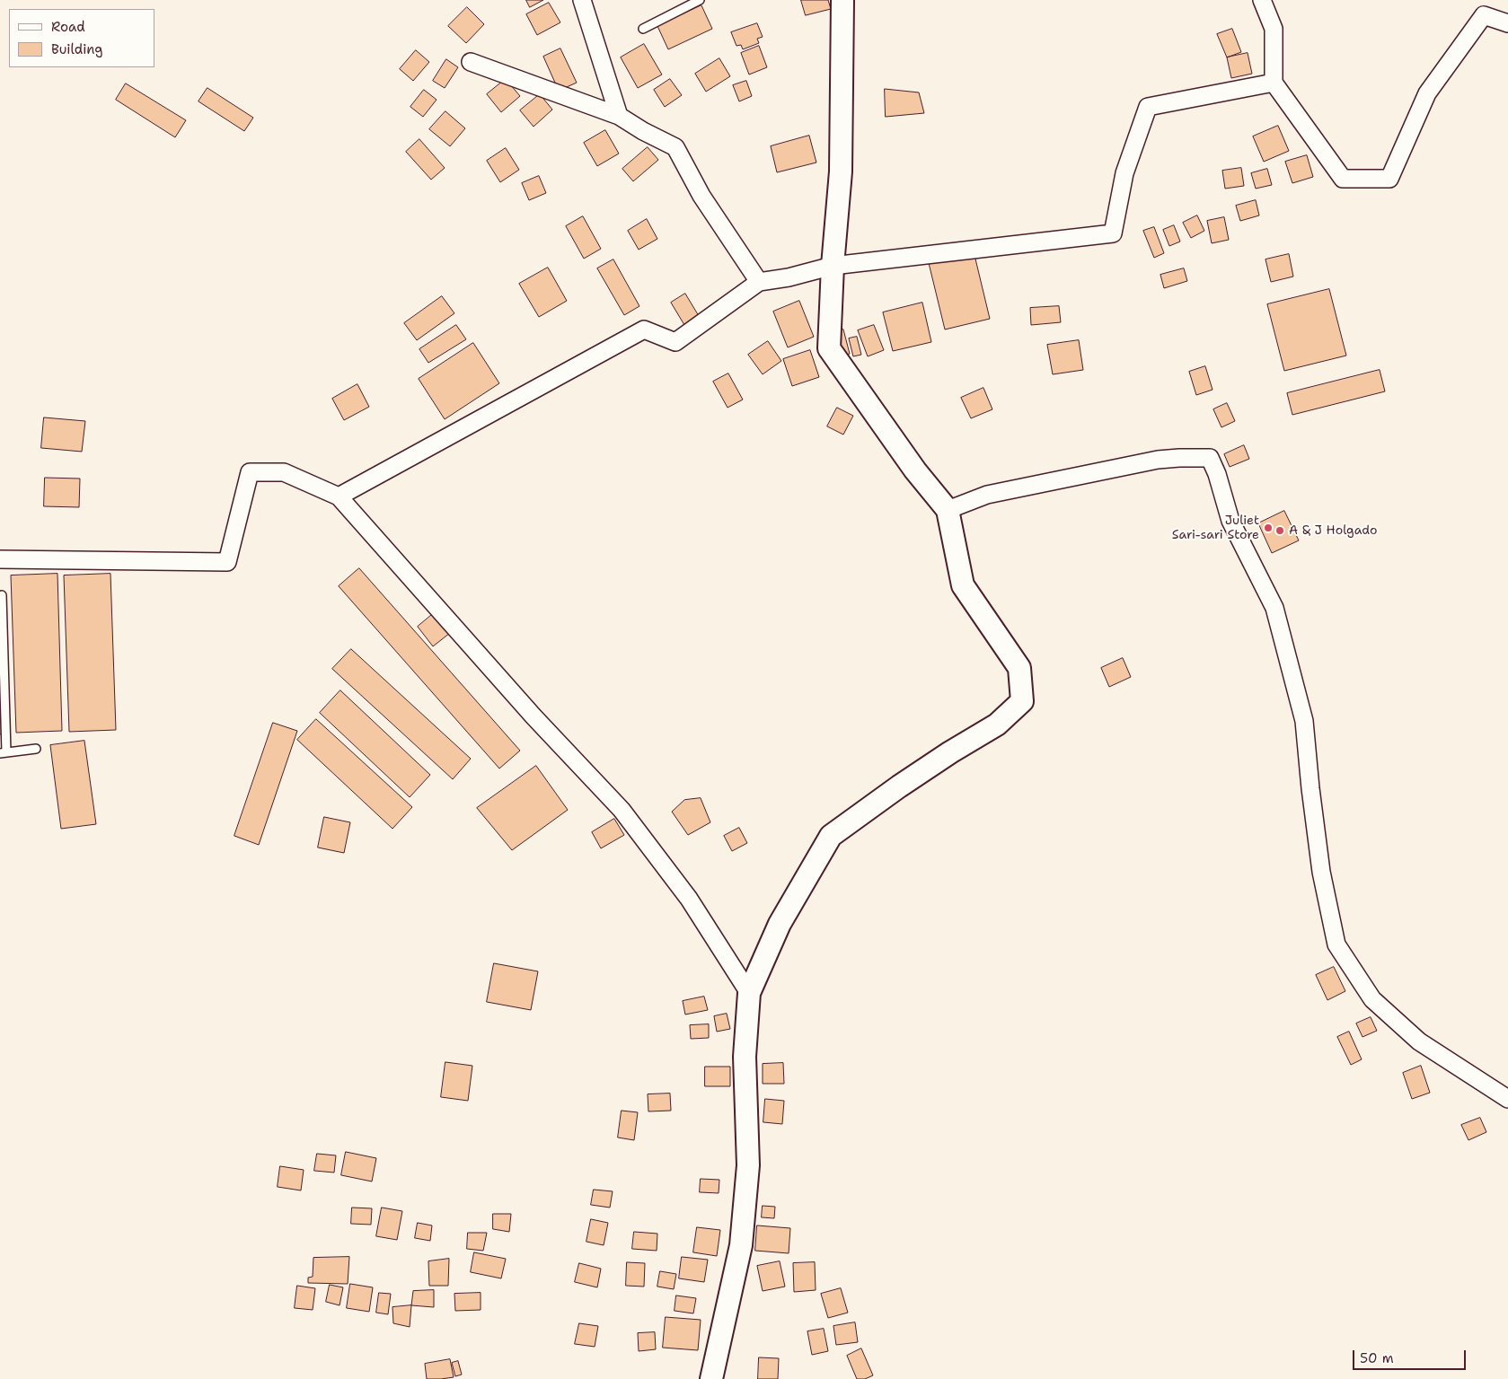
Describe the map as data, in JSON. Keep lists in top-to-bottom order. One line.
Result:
{"places":["Juliet Sari-sari Store","A & J Holgado"],"legend":["Road","Building"],"scale_bar":"50 m"}
